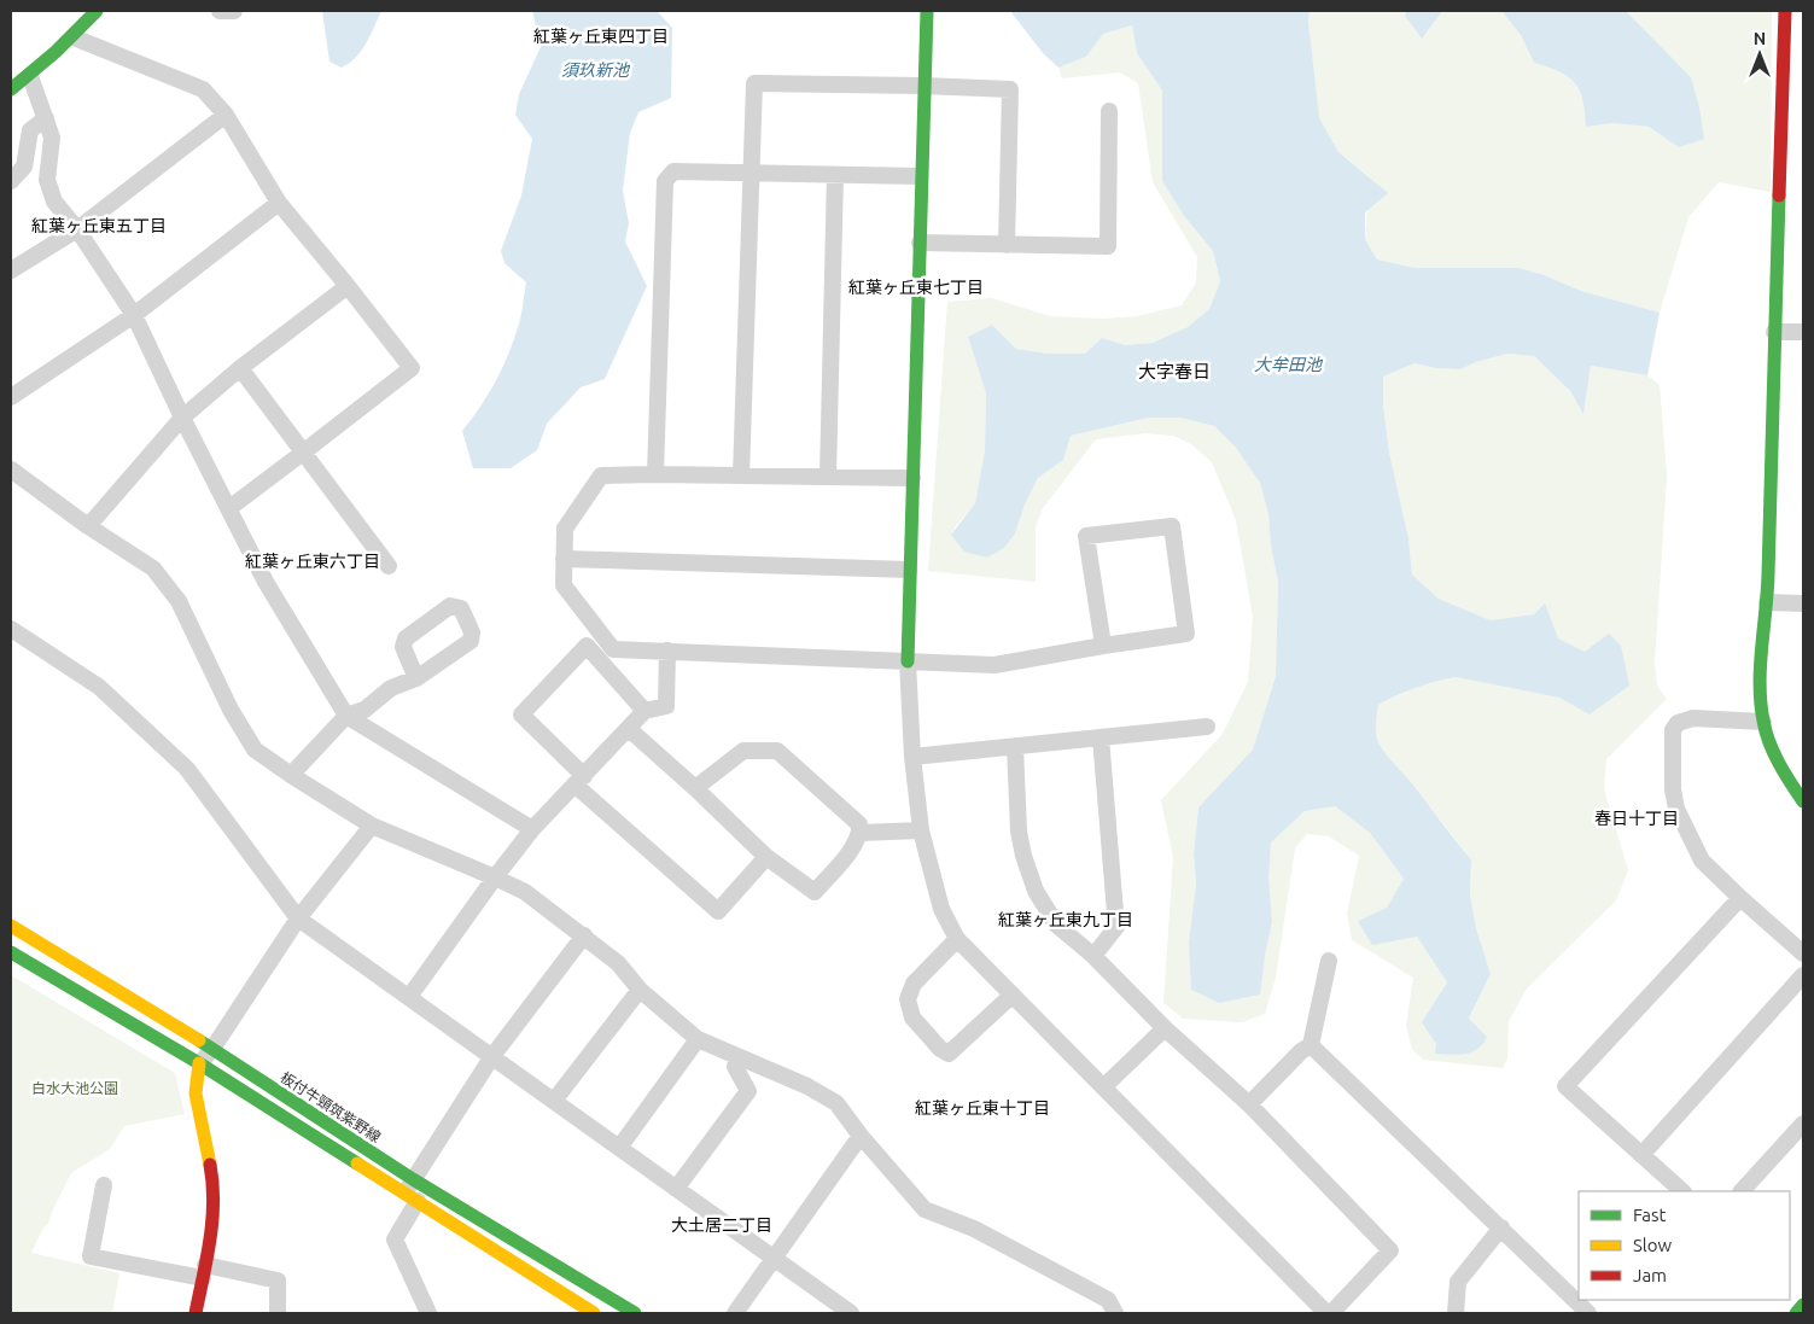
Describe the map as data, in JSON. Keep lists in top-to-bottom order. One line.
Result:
{"streets":{"street":["板付牛頸筑紫野線"]},"districts":["紅葉ヶ丘東四丁目","紅葉ヶ丘東五丁目","紅葉ヶ丘東七丁目","大字春日","紅葉ヶ丘東六丁目","春日十丁目","紅葉ヶ丘東九丁目","紅葉ヶ丘東十丁目","大土居二丁目"],"water":["須玖新池","大牟田池"],"parks":["白水大池公園"],"legend":["Fast","Slow","Jam"],"north":"top"}
